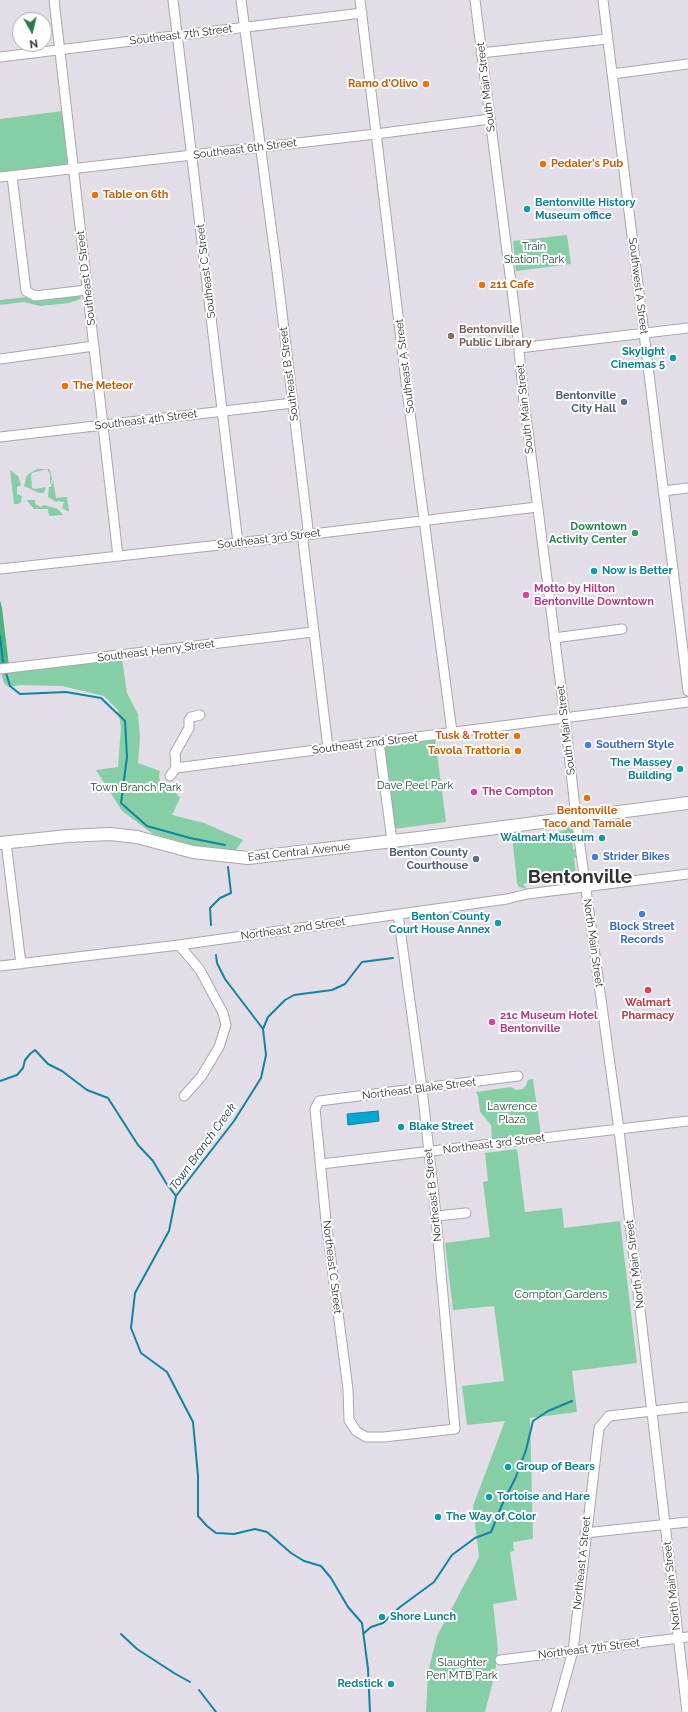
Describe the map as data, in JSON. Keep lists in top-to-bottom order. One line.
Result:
{"streets":{"main road":["East Central Avenue"],"street":["Southeast 7th Street","South Main Street","Southeast 6th Street","Southeast C Street","Southeast D Street","Southwest A Street","Southeast A Street","Southeast B Street","Southeast 4th Street","Southeast 3rd Street","Southeast Henry Street","Southeast 2nd Street","Northeast 2nd Street","North Main Street","Northeast Blake Street","Northeast 3rd Street","Northeast B Street","Northeast C Street","Northeast A Street","Northeast 7th Street"]},"crossings":[["Southeast 7th Street","Southeast C Street"],["Southeast 7th Street","Southeast D Street"],["Southeast 7th Street","Southeast A Street"],["Southeast 7th Street","Southeast B Street"],["South Main Street","Southeast 6th Street"],["South Main Street","Southeast 3rd Street"],["South Main Street","Southeast 2nd Street"],["South Main Street","East Central Avenue"],["South Main Street","North Main Street"],["Southeast 6th Street","Southeast C Street"],["Southeast 6th Street","Southeast D Street"],["Southeast 6th Street","Southeast A Street"],["Southeast 6th Street","Southeast B Street"],["Southeast C Street","Southeast 4th Street"],["Southeast C Street","Southeast 3rd Street"],["Southeast D Street","Southeast 4th Street"],["Southeast D Street","Southeast 3rd Street"],["Southeast A Street","Southeast 3rd Street"],["Southeast A Street","Southeast 2nd Street"],["Southeast B Street","Southeast 4th Street"],["Southeast B Street","Southeast 3rd Street"],["Southeast B Street","Southeast Henry Street"],["Southeast B Street","Southeast 2nd Street"],["East Central Avenue","North Main Street"],["Northeast 2nd Street","North Main Street"],["Northeast 2nd Street","Northeast B Street"],["North Main Street","Northeast 3rd Street"],["North Main Street","Northeast A Street"],["North Main Street","Northeast 7th Street"],["Northeast Blake Street","Northeast B Street"],["Northeast Blake Street","Northeast C Street"],["Northeast 3rd Street","Northeast B Street"],["Northeast 3rd Street","Northeast C Street"],["Northeast B Street","Northeast C Street"],["Northeast A Street","Northeast 7th Street"]],"districts":["Bentonville"],"water":["Town Branch Creek"],"parks":["Train Station Park","Dave Peel Park","Town Branch Park","Lawrence Plaza","Compton Gardens","Slaughter Pen MTB Park"],"places":["Ramo d'Olivo","Pedaler's Pub","Table on 6th","Bentonville History Museum office","211 Cafe","Bentonville Public Library","Skylight Cinemas 5","The Meteor","Bentonville City Hall","Downtown Activity Center","Now is Better","Motto by Hilton Bentonville Downtown","Tusk & Trotter","Southern Style","Tavola Trattoria","The Massey Building","The Compton","Bentonville Taco and Tamale","Walmart Museum","Strider Bikes","Benton County Courthouse","Block Street Records","Benton County Court House Annex","Walmart Pharmacy","21c Museum Hotel Bentonville","Blake Street","Group of Bears","Tortoise and Hare","The Way of Color","Shore Lunch","Redstick"],"north":"bottom"}
